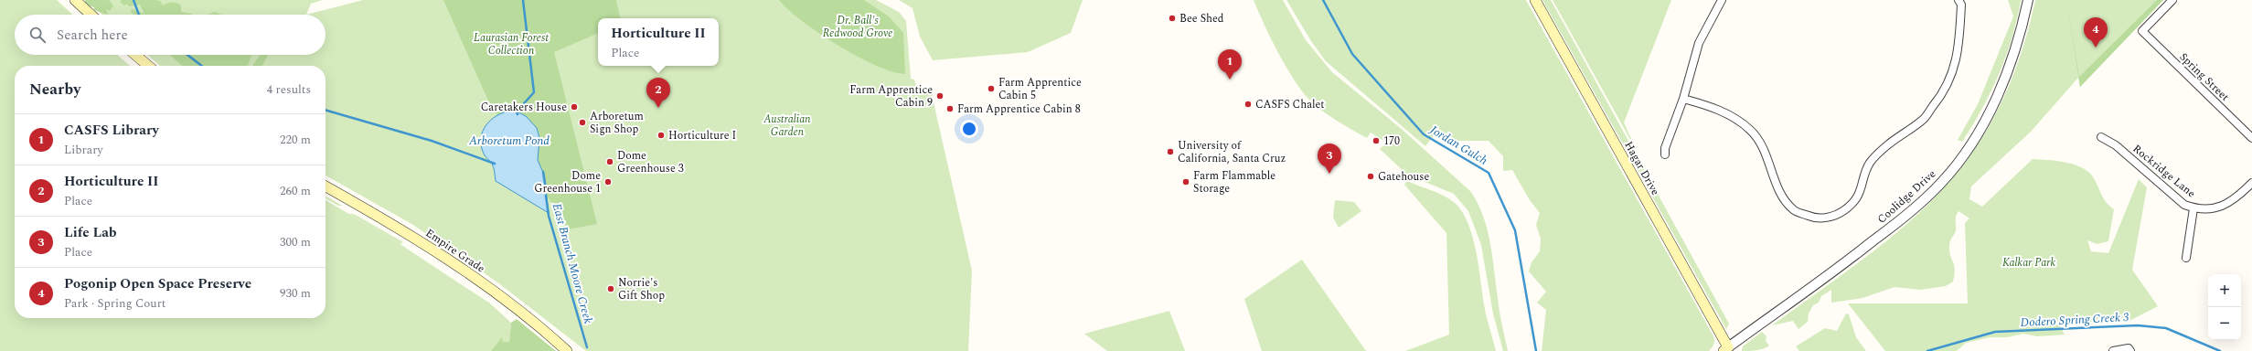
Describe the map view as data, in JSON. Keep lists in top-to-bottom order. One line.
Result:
{"streets":{"main road":["Hagar Drive","Empire Grade"],"street":["Spring Street","Rockridge Lane","Coolidge Drive"]},"crossings":[["Hagar Drive","Coolidge Drive"]],"water":["Arboretum Pond","Jordan Gulch","East Branch Moore Creek","Dodero Spring Creek 3"],"parks":["Dr. Ball's Redwood Grove","Laurasian Forest Collection","Australian Garden","Kalkar Park"],"places":["Bee Shed","Farm Apprentice Cabin 5","Farm Apprentice Cabin 9","CASFS Chalet","Caretakers House","Farm Apprentice Cabin 8","Arboretum Sign Shop","Horticulture I","170","University of California, Santa Cruz","Dome Greenhouse 3","Gatehouse","Dome Greenhouse 1","Farm Flammable Storage","Norrie's Gift Shop"],"page":{"search":"Search here","pins":["4","1","2","3"],"popup":["Horticulture II","Place"],"heading":["Nearby","4 results"],"list":[{"mark":"1","name":"CASFS Library","note":"Library","value":"220 m"},{"mark":"2","name":"Horticulture II","note":"Place","value":"260 m"},{"mark":"3","name":"Life Lab","note":"Place","value":"300 m"},{"mark":"4","name":"Pogonip Open Space Preserve","note":"Park · Spring Court","value":"930 m"}],"map_buttons":["+","−"]}}
